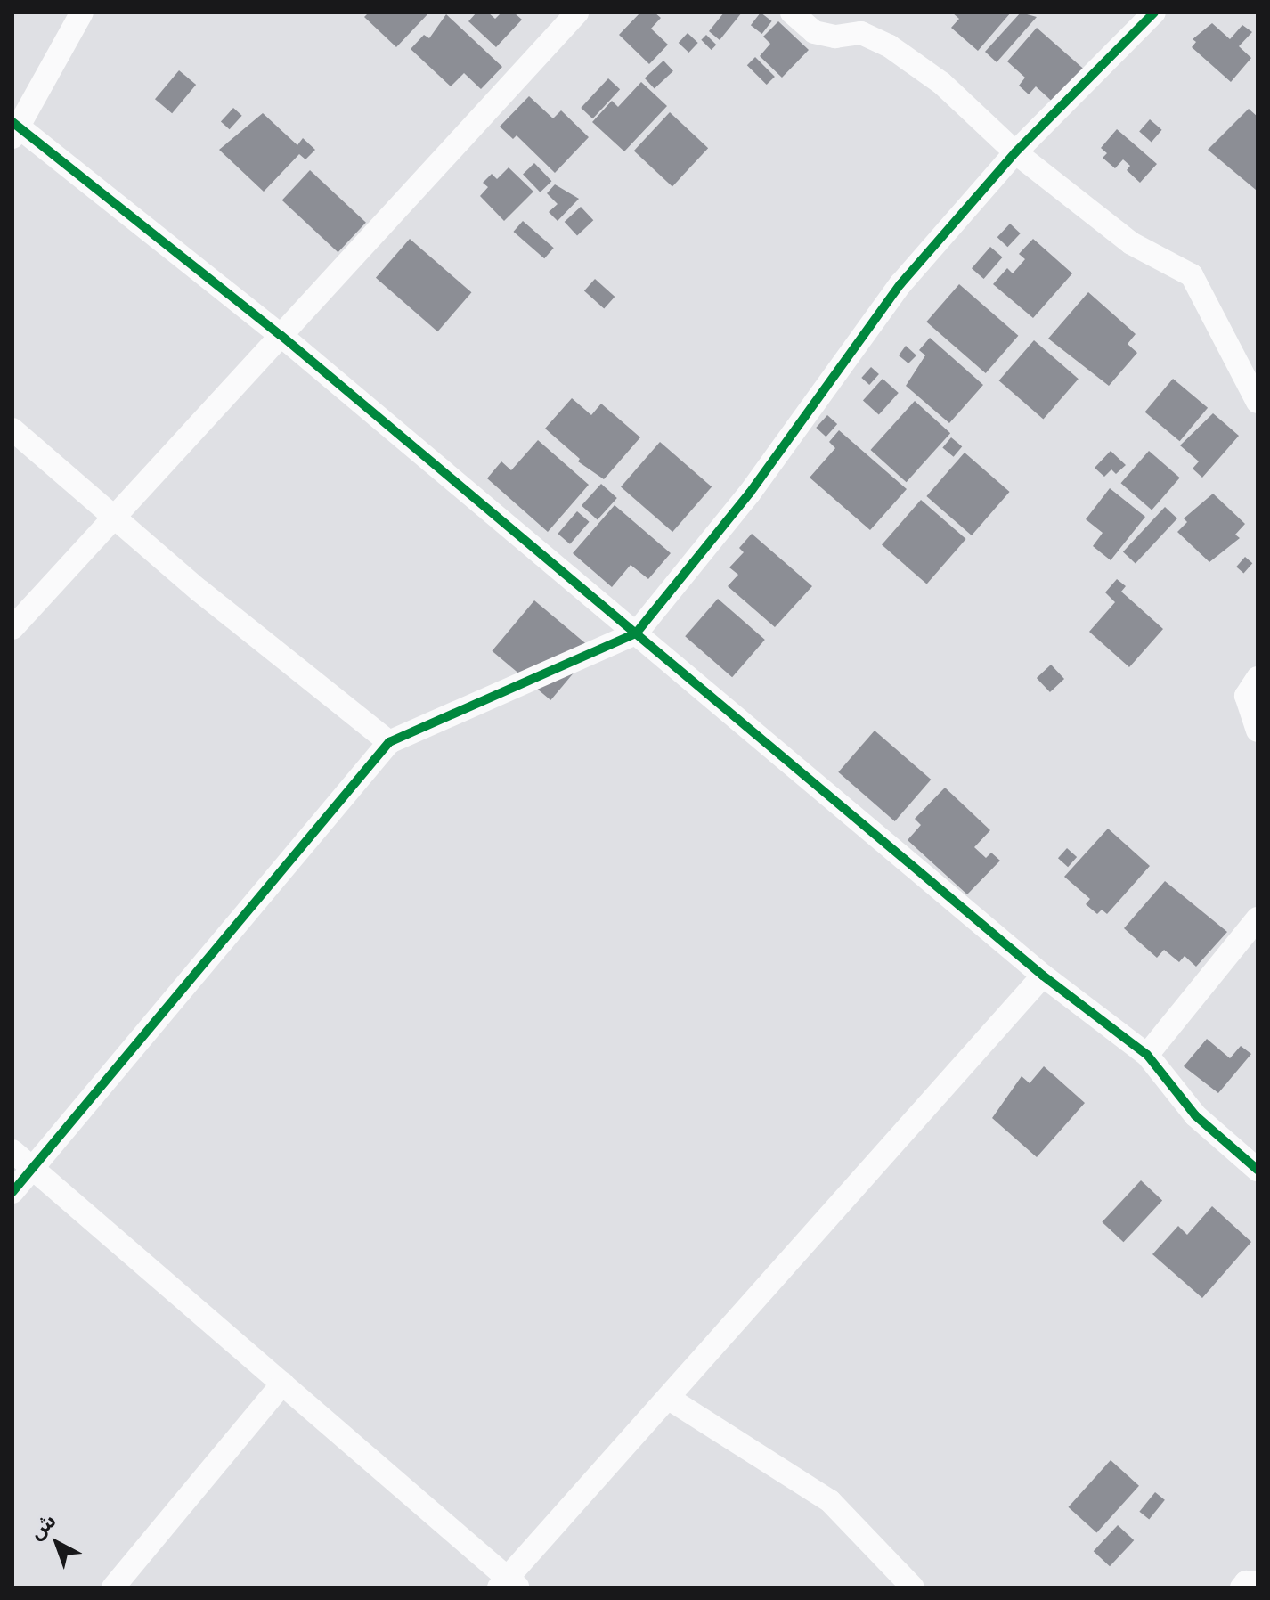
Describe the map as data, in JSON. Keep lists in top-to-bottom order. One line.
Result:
{"north":"top left"}
